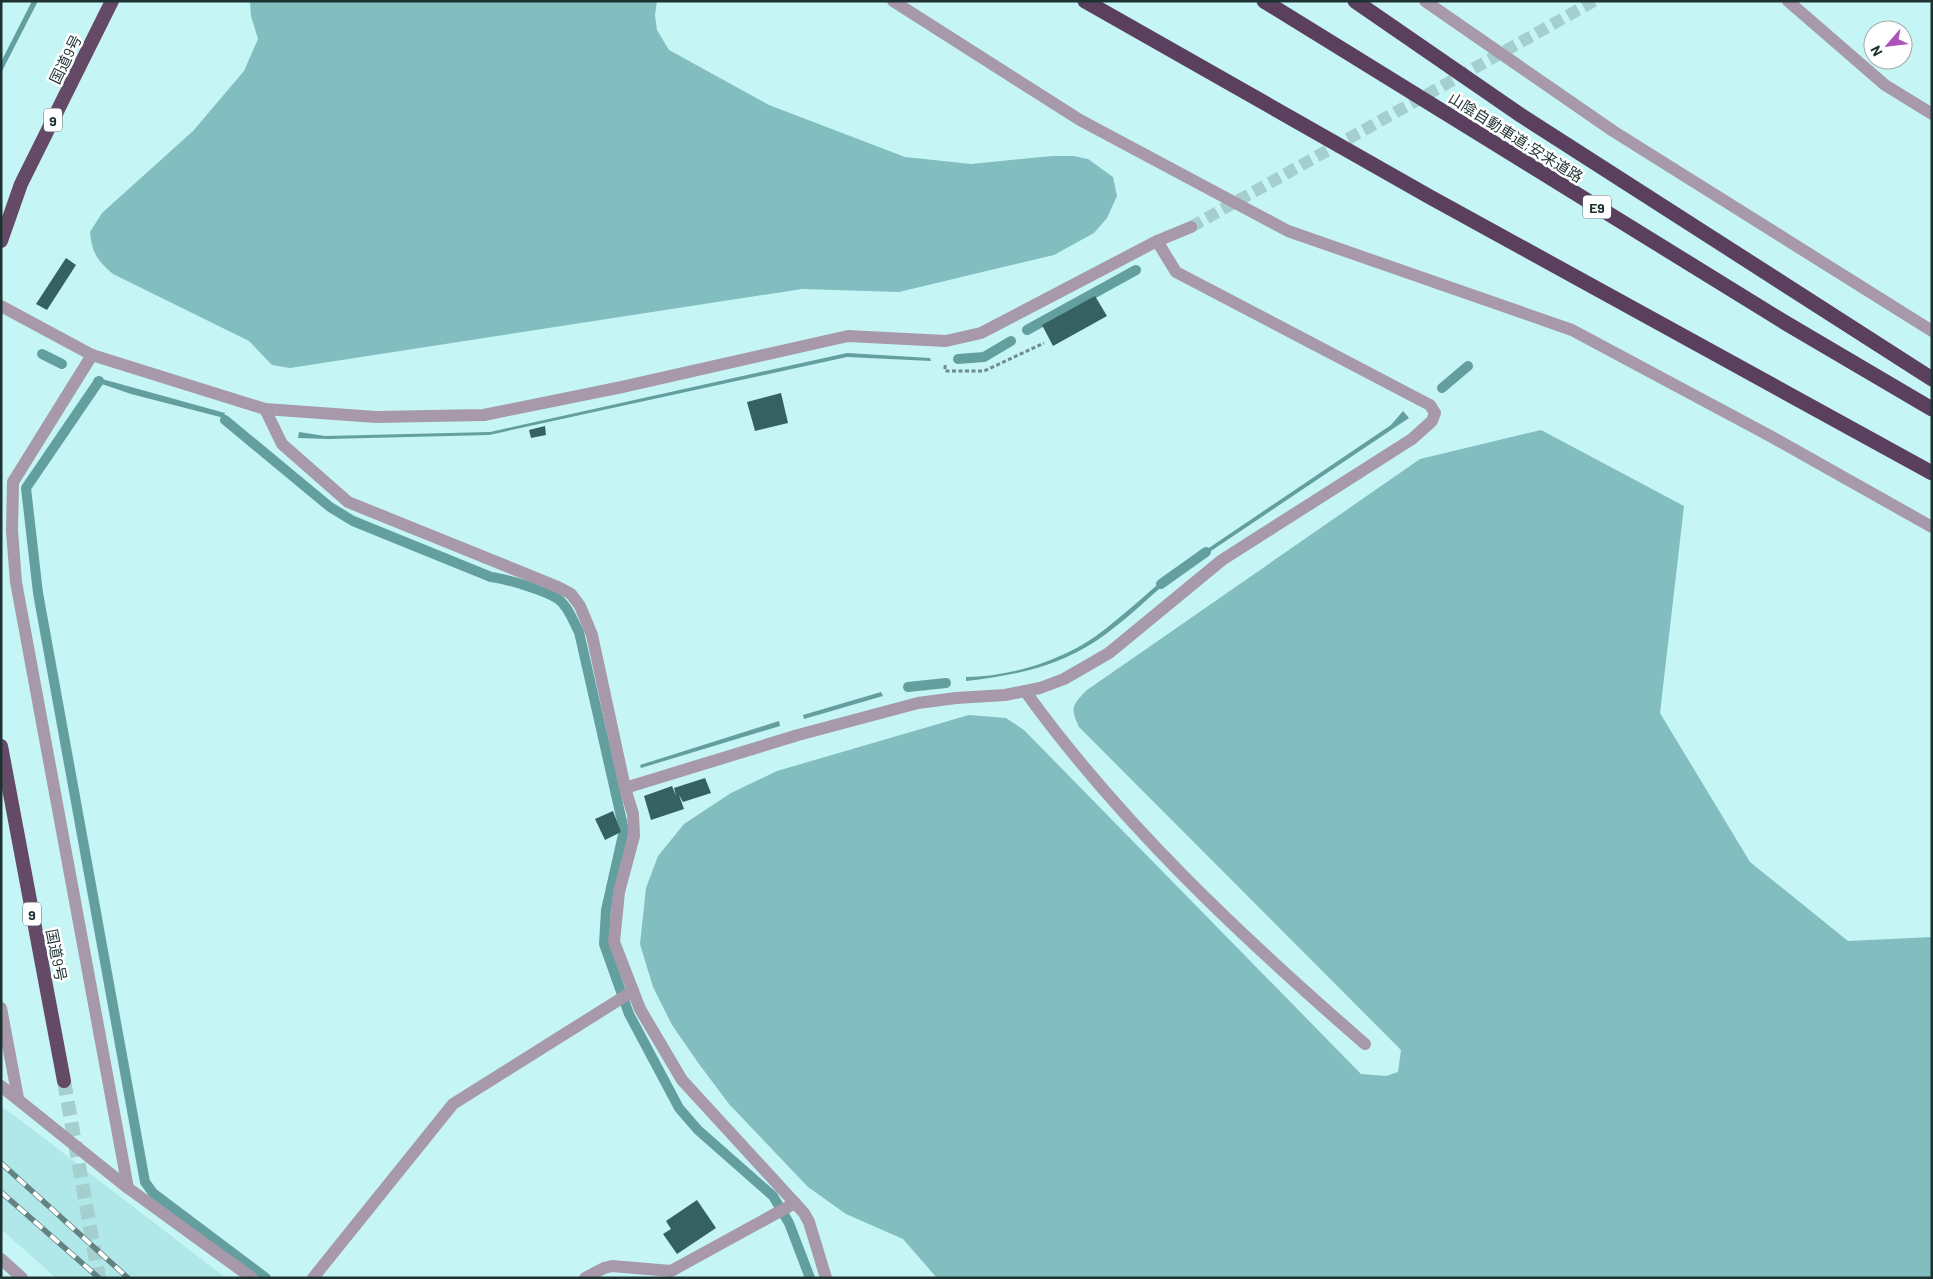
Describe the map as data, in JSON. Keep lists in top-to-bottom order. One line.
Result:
{"streets":{"highway":["国道9号","9","山陰自動車道;安来道路","E9"]},"north":"bottom left"}
